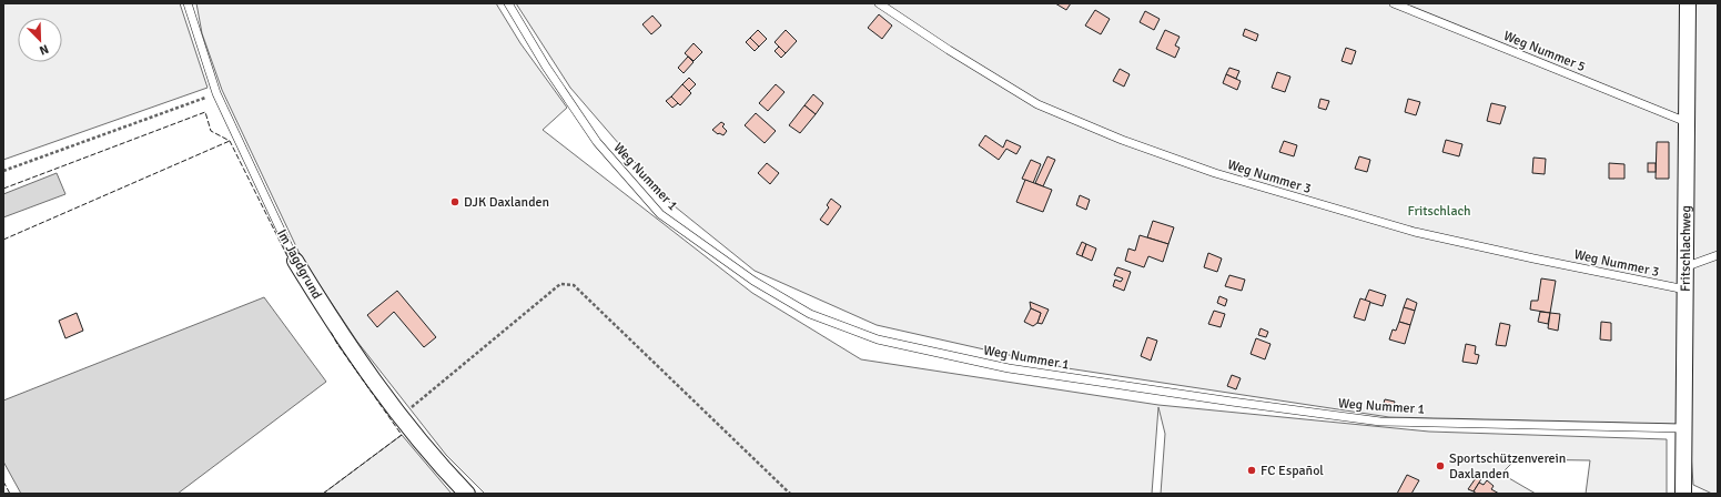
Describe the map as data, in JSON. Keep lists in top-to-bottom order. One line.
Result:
{"streets":{"street":["Fritschlachweg","Im Jagdgrund"],"lane":["Weg Nummer 5","Weg Nummer 1","Weg Nummer 3"]},"crossings":[["Weg Nummer 5","Fritschlachweg"],["Weg Nummer 1","Fritschlachweg"],["Weg Nummer 3","Fritschlachweg"]],"parks":["Fritschlach"],"places":["DJK Daxlanden","Sportschützenverein Daxlanden","FC Español"],"north":"bottom right"}
